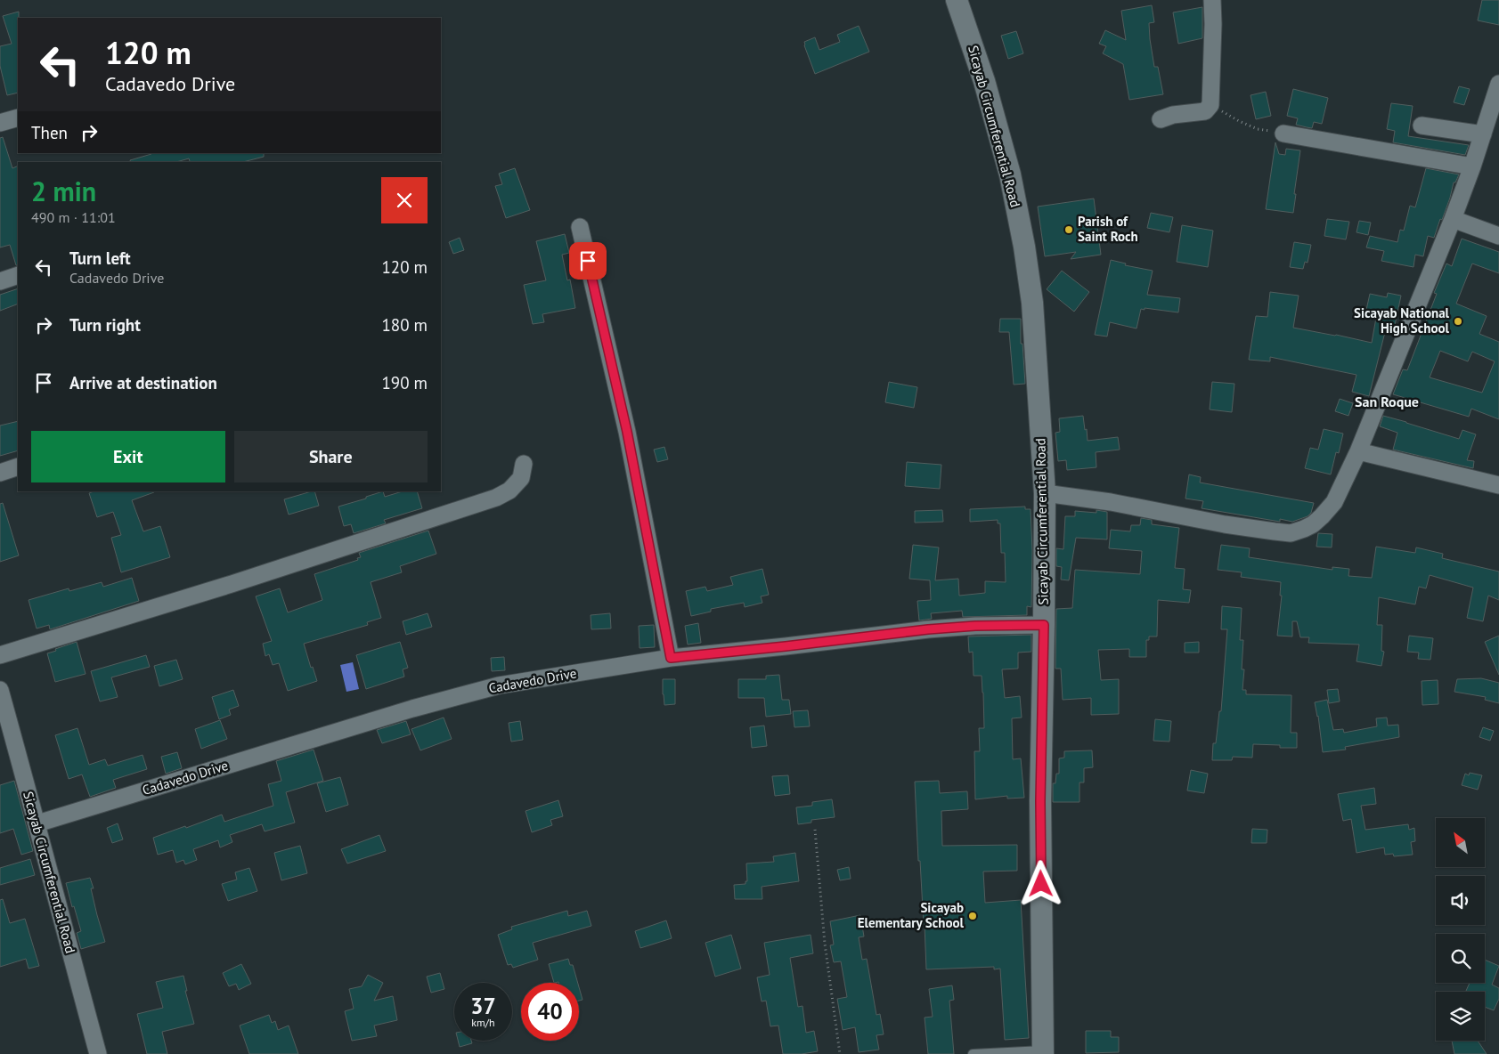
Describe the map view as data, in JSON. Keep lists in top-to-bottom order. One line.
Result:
{"streets":{"street":["Sicayab Circumferential Road","Cadavedo Drive"]},"crossings":[["Sicayab Circumferential Road","Cadavedo Drive"]],"districts":["San Roque"],"places":["Parish of Saint Roch","Sicayab National High School","Sicayab Elementary School"],"north":"top left","page":{"turn":["120 m","Cadavedo Drive"],"then":"Then","heading":["2 min","490 m · 11:01"],"list":[{"name":"Turn left","note":"Cadavedo Drive","value":"120 m"},{"name":"Turn right","value":"180 m"},{"name":"Arrive at destination","value":"190 m"}],"buttons":["Exit","Share"],"speed":"37 km/h","limit":"40"}}
